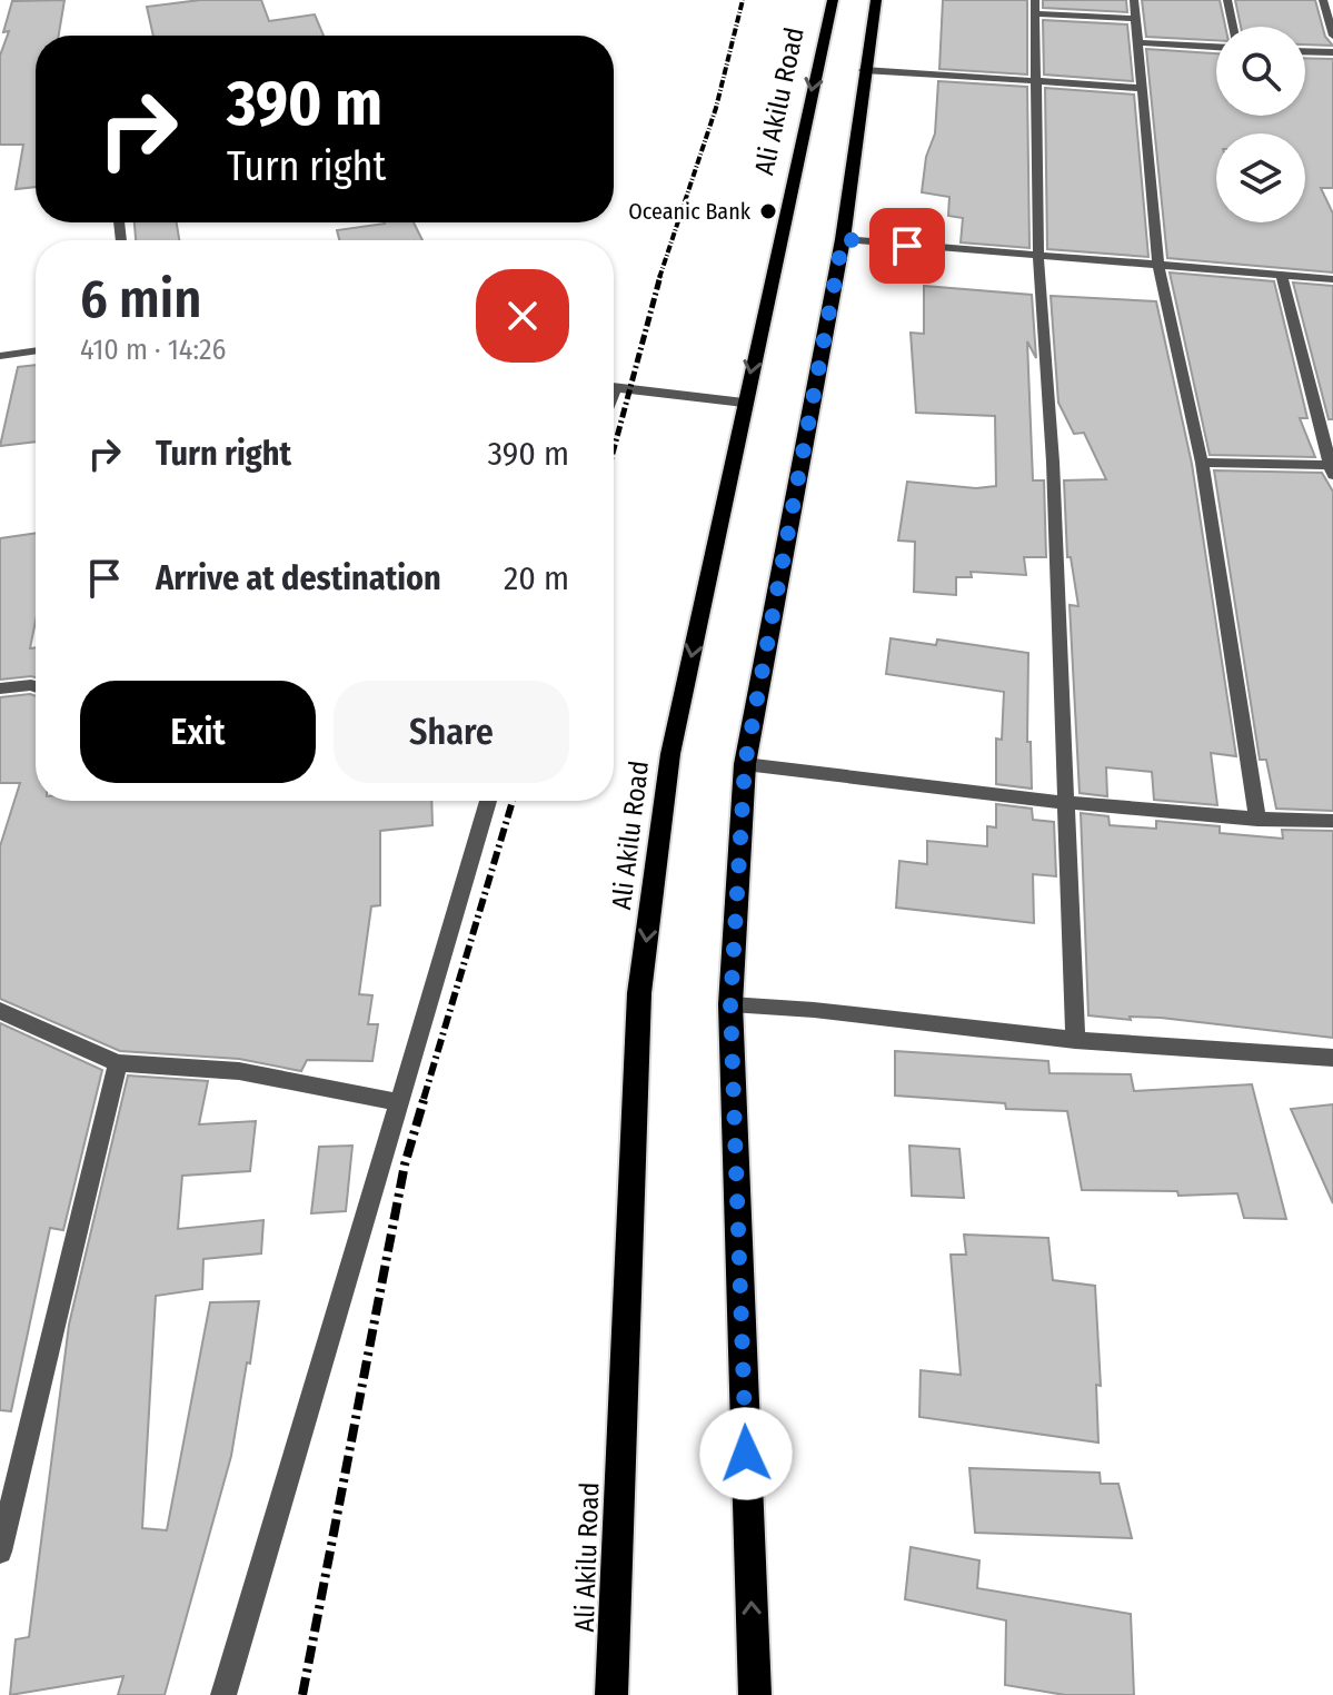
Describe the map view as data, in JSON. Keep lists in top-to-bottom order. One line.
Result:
{"streets":{"main road":["Ali Akilu Road"]},"places":["Oceanic Bank"],"page":{"turn":["390 m","Turn right"],"heading":["6 min","410 m · 14:26"],"list":[{"name":"Turn right","value":"390 m"},{"name":"Arrive at destination","value":"20 m"}],"buttons":["Exit","Share"]}}
